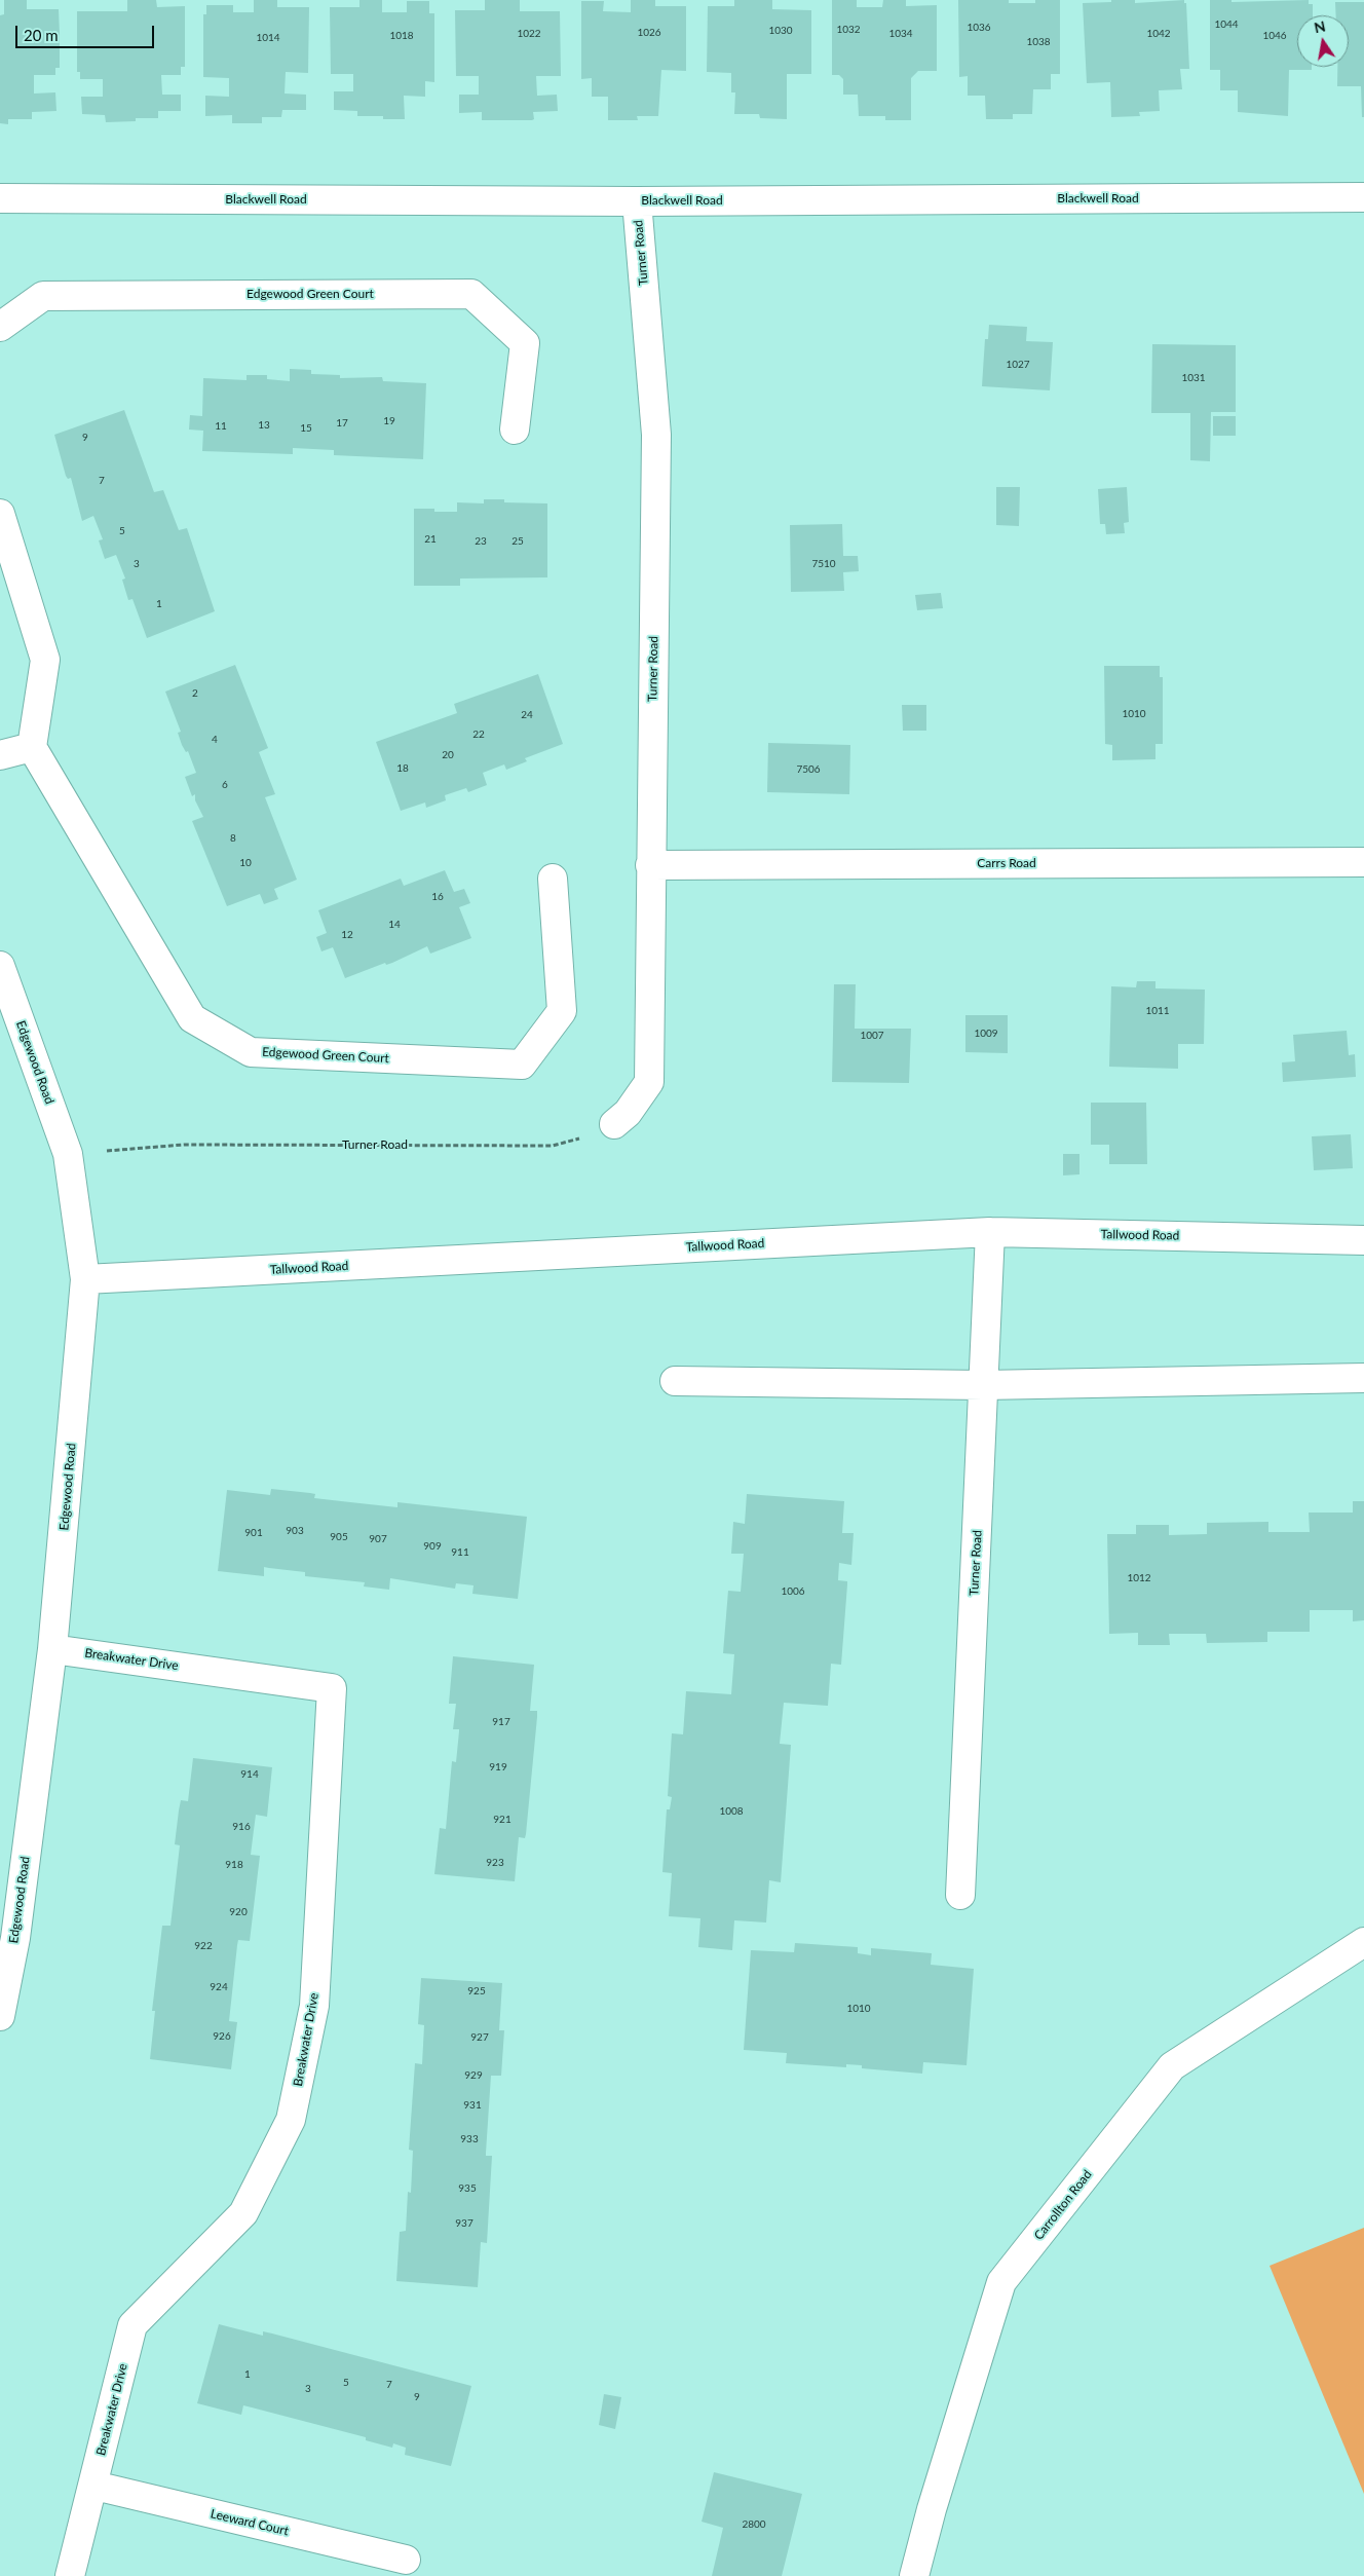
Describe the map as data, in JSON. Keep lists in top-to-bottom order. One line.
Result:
{"streets":{"street":["Blackwell Road","Turner Road","Edgewood Green Court","Carrs Road","Edgewood Road","Tallwood Road","Breakwater Drive","Carrollton Road","Leeward Court"]},"crossings":[["Blackwell Road","Turner Road"],["Turner Road","Carrs Road"],["Turner Road","Tallwood Road"],["Edgewood Road","Tallwood Road"],["Edgewood Road","Breakwater Drive"],["Breakwater Drive","Leeward Court"]],"house_numbers":["1044","1036","1032","1030","1026","1022","1034","1042","1018","1046","1014","1038","1027","1031","19","17","13","11","15","9","7","5","21","23","25","3","7510","1","2","1010","24","22","4","20","18","7506","6","8","10","16","14","12","1011","1009","1007","903","901","905","907","909","911","1012","1006","917","919","914","1008","921","916","923","918","920","922","924","925","1010","926","927","929","931","933","935","937","1","5","7","3","9","2800"],"scale_bar":"20 m","north":"top"}
